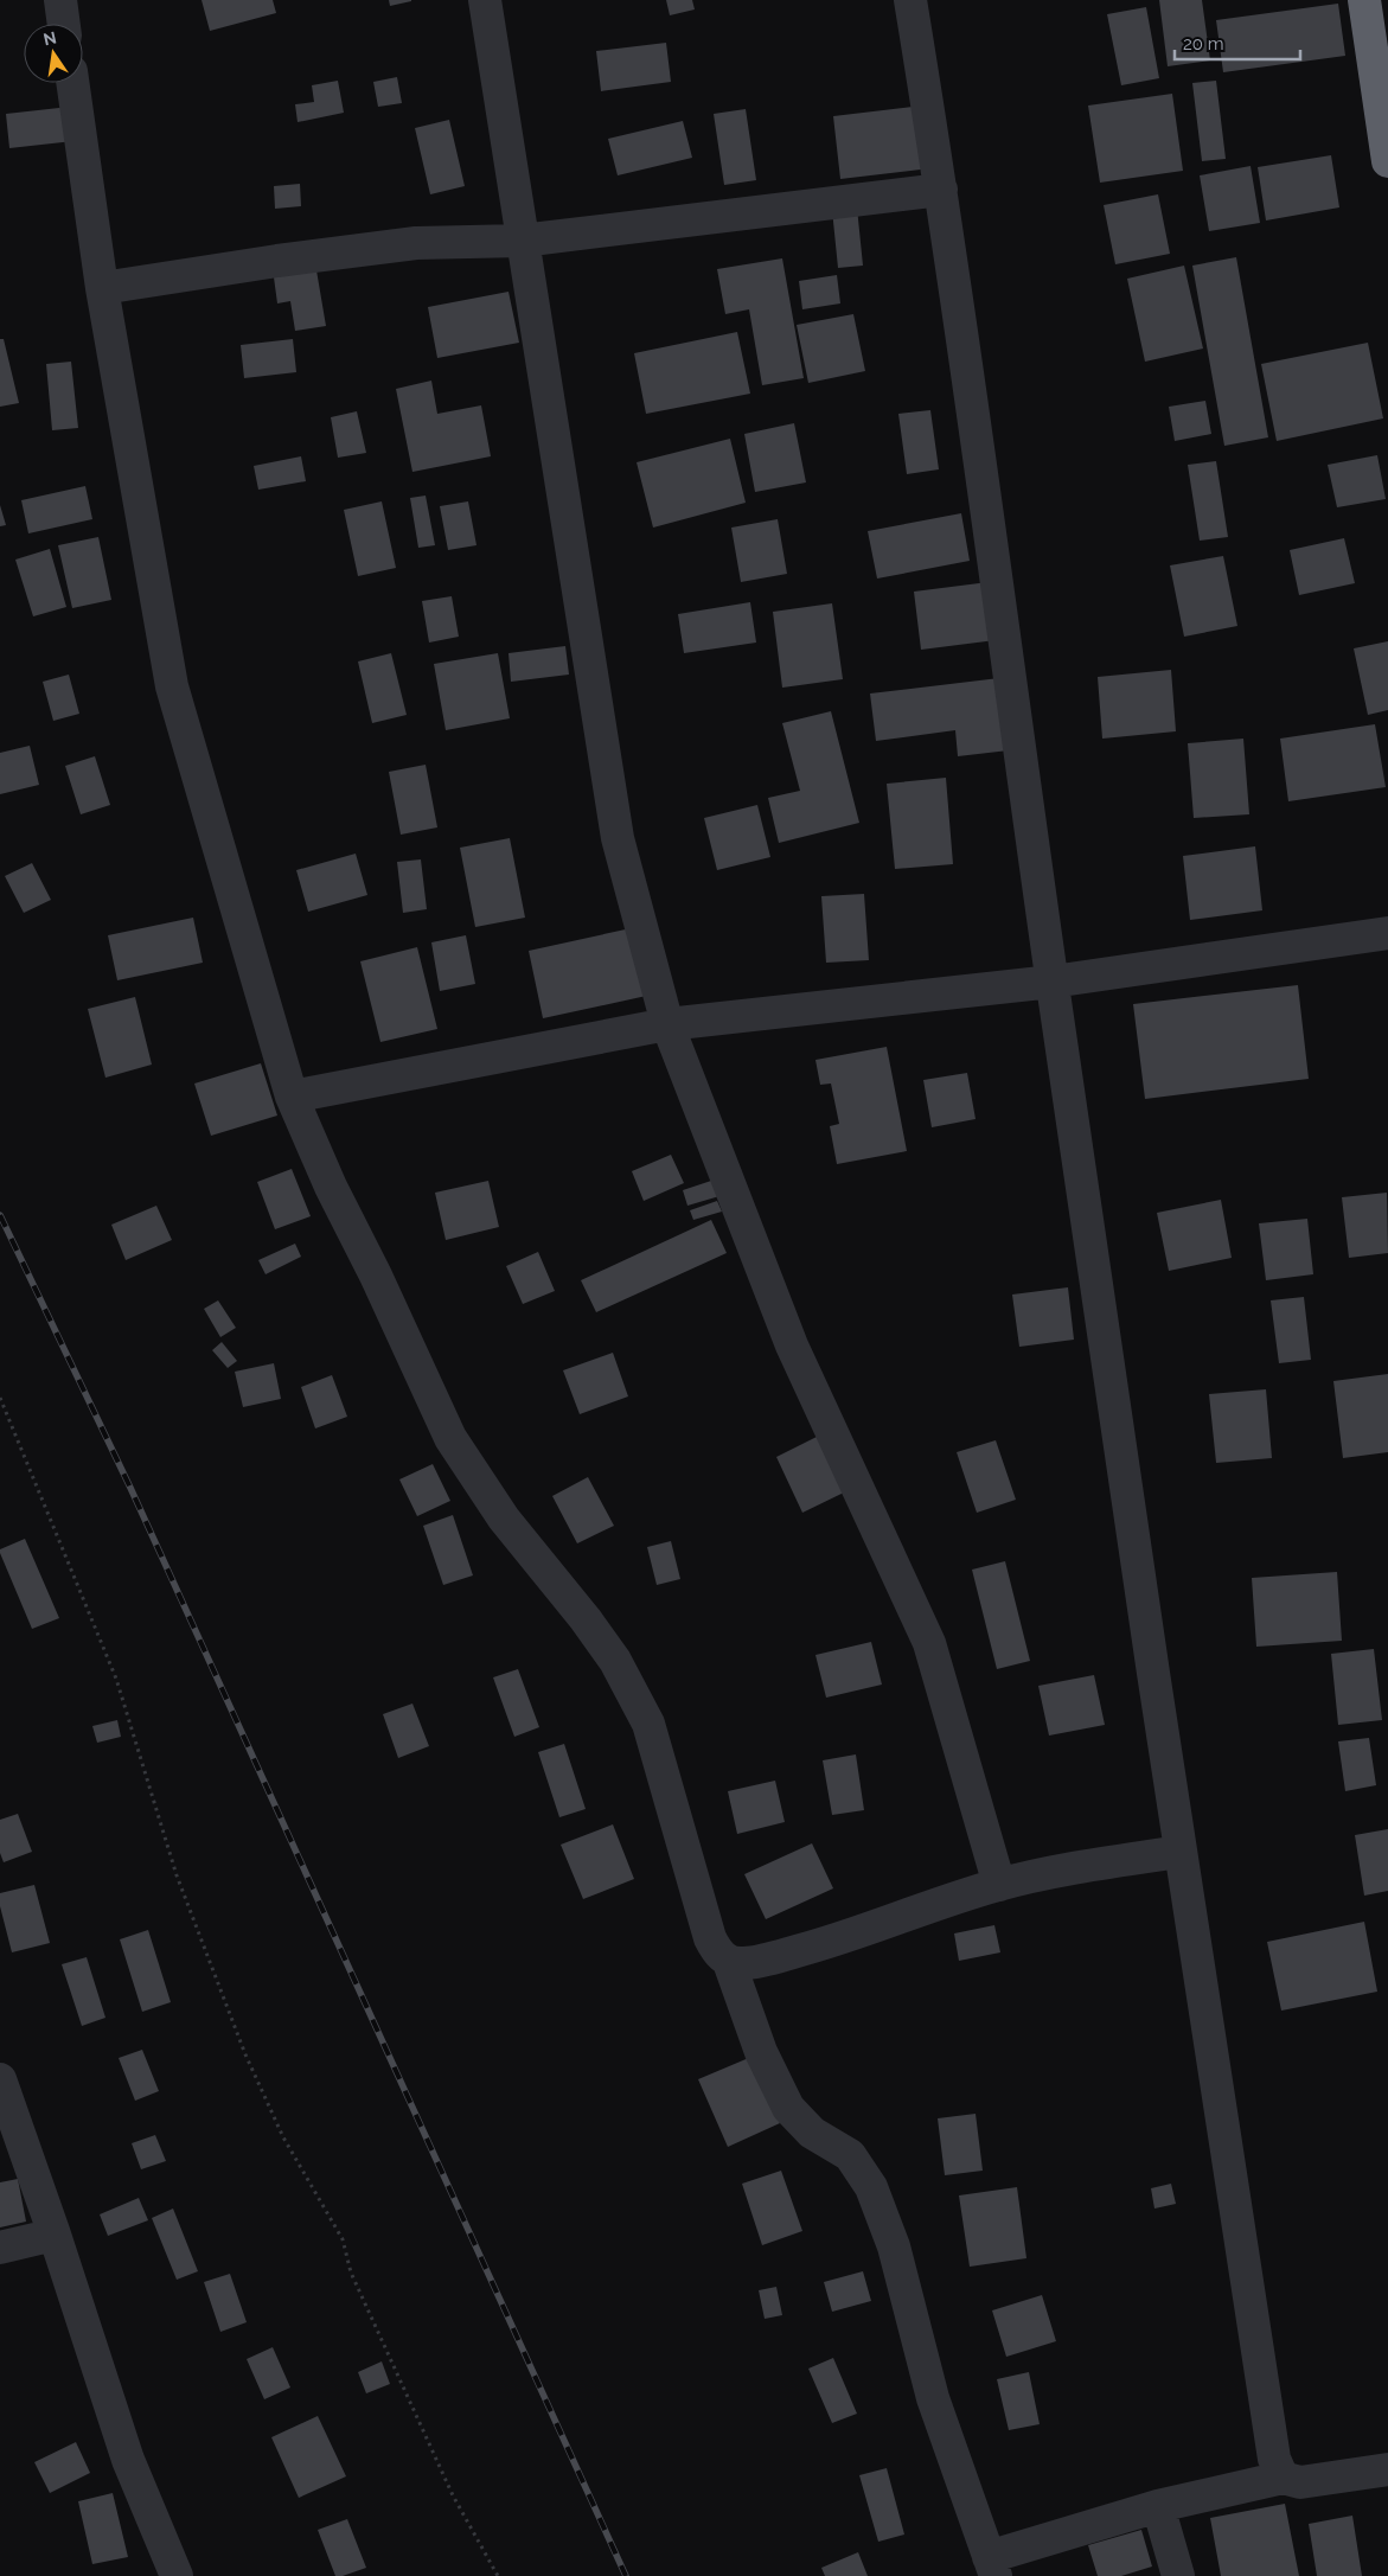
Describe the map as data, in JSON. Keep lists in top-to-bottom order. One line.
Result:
{"scale_bar":"20 m","north":"top"}
